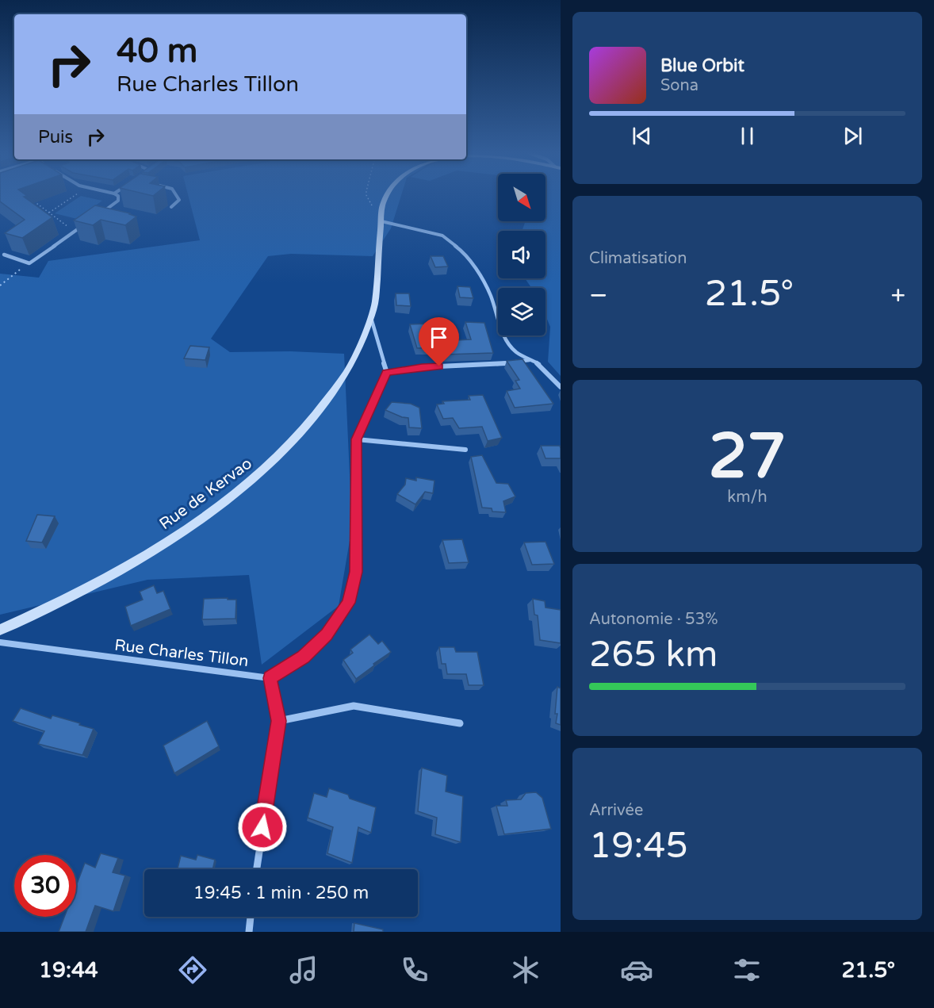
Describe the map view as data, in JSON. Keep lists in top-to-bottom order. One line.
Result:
{"streets":{"main road":["Rue de Kervao"],"street":["Rue Charles Tillon"]},"north":"bottom right","page":{"turn":["40 m","Rue Charles Tillon"],"song":["Blue Orbit","Sona"],"then":"Puis","tile":["Climatisation",["27","km/h"],["Autonomie · 53%","265 km"],["Arrivée","19:45"]],"heat":["−","21.5°","+"],"limit":"30","trip":"19:45 · 1 min · 250 m","tabs":["19:44","21.5°"]}}
